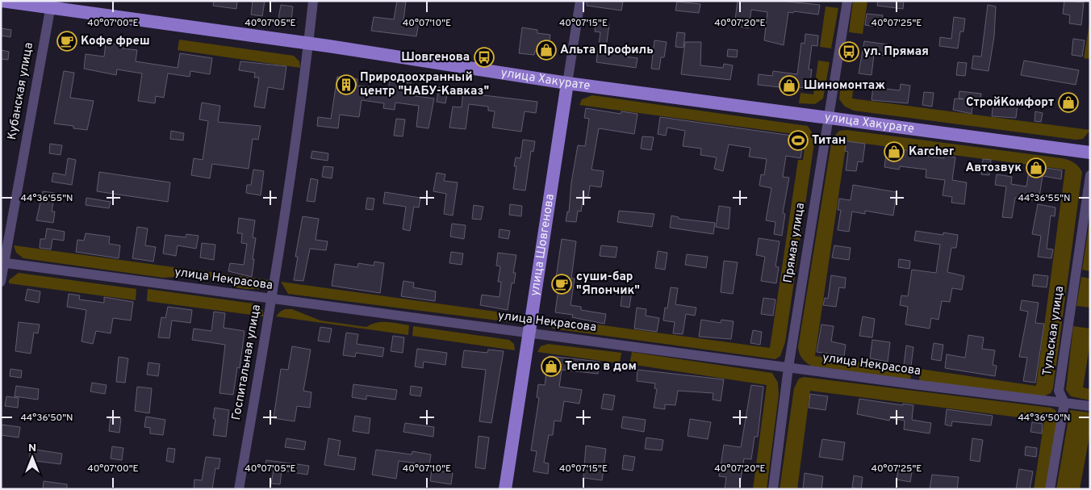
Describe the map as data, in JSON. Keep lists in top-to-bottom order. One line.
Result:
{"streets":{"main road":["улица Хакурате","улица Шовгенова"],"street":["Кубанская улица","Прямая улица","улица Некрасова","Тульская улица","Госпитальная улица"]},"crossings":[["улица Хакурате","Кубанская улица"],["улица Хакурате","Прямая улица"],["улица Хакурате","улица Шовгенова"],["улица Хакурате","Госпитальная улица"],["Кубанская улица","улица Некрасова"],["Прямая улица","улица Некрасова"],["улица Шовгенова","улица Некрасова"],["улица Некрасова","Тульская улица"],["улица Некрасова","Госпитальная улица"]],"places":{"cafe":["Кофе фреш","суши-бар \"Япончик\""],"shop":["Альта Профиль","Шиномонтаж","СтройКомфорт","Karcher","Автозвук","Тепло в дом"],"bus stop":["ул. Прямая","Шовгенова"],"building":["Природоохранный центр \"НАБУ-Кавказ\""],"sports":["Титан"]},"north":"top","coordinates":["40°07'00\"E","40°07'05\"E","40°07'10\"E","40°07'15\"E","40°07'20\"E","40°07'25\"E","44°36'55\"N","44°36'50\"N"]}
